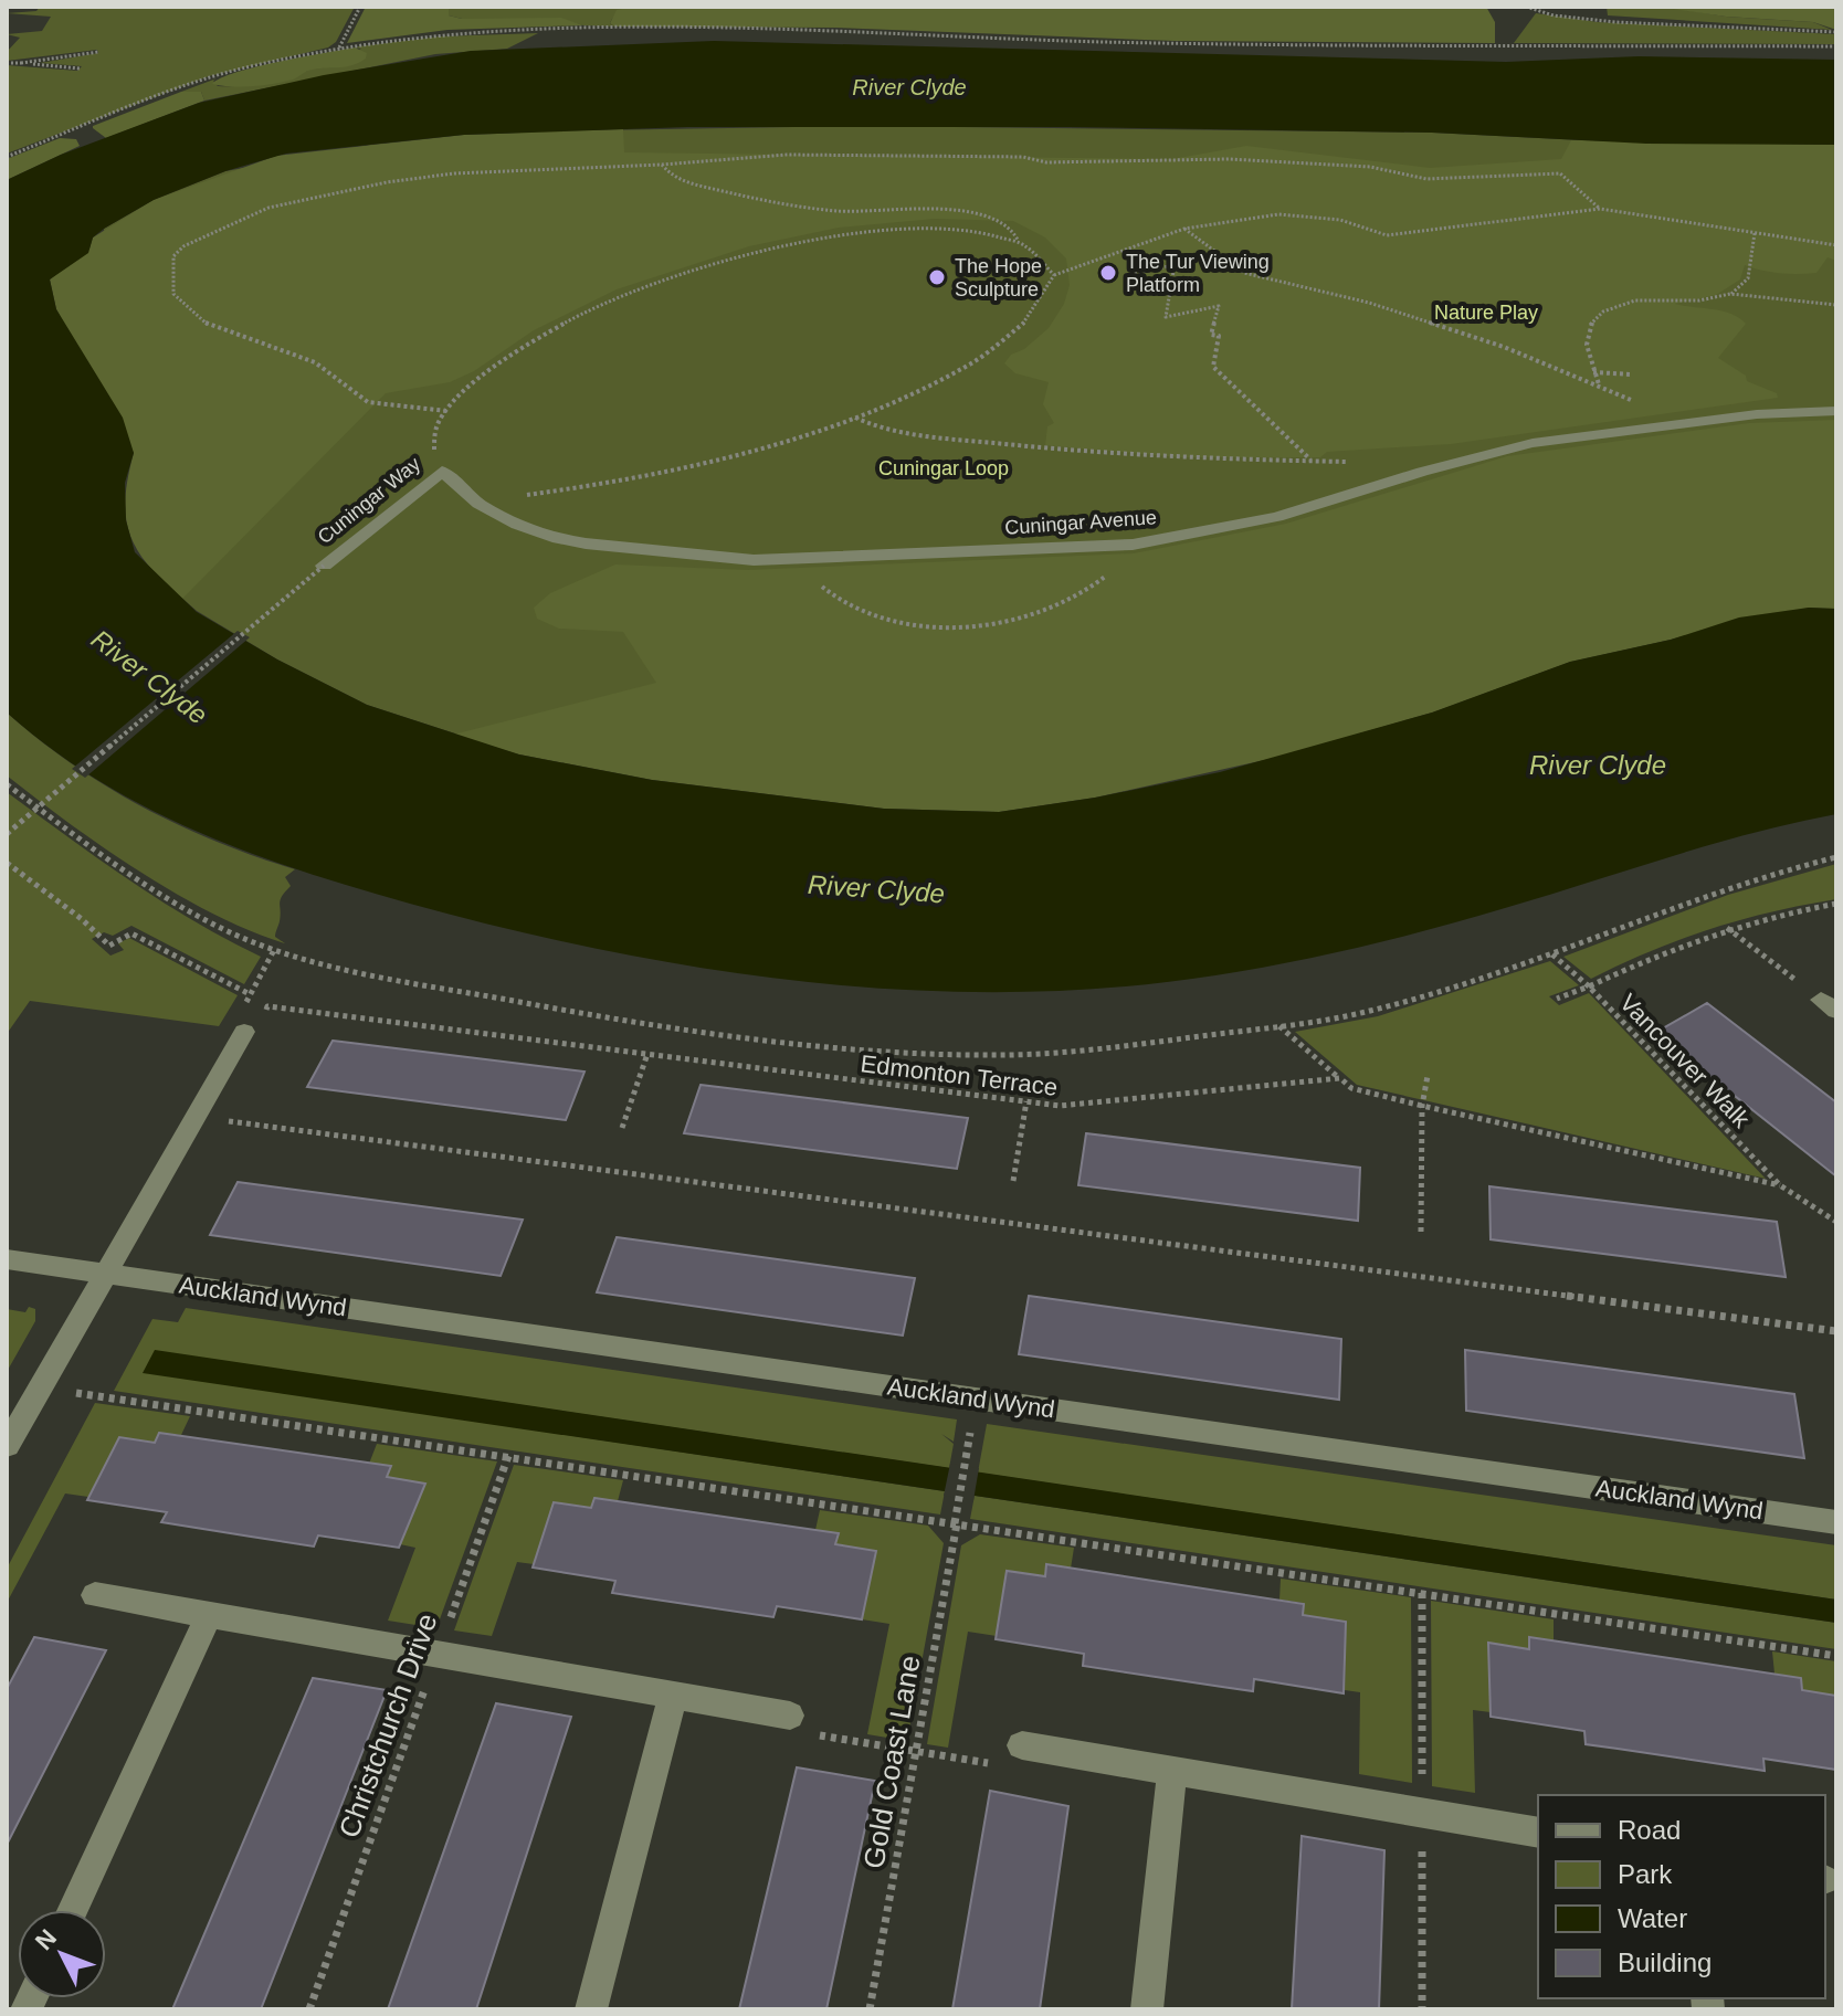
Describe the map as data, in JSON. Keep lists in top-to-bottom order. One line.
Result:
{"streets":{"street":["Cuningar Way","Cuningar Avenue","Auckland Wynd"],"path":["Vancouver Walk","Edmonton Terrace","Christchurch Drive","Gold Coast Lane"]},"crossings":[["Cuningar Way","Cuningar Avenue"],["Vancouver Walk","Edmonton Terrace"],["Auckland Wynd","Gold Coast Lane"]],"water":["River Clyde"],"parks":["Nature Play","Cuningar Loop"],"places":["The Tur Viewing Platform","The Hope Sculpture"],"legend":["Road","Park","Water","Building"],"north":"top left"}
